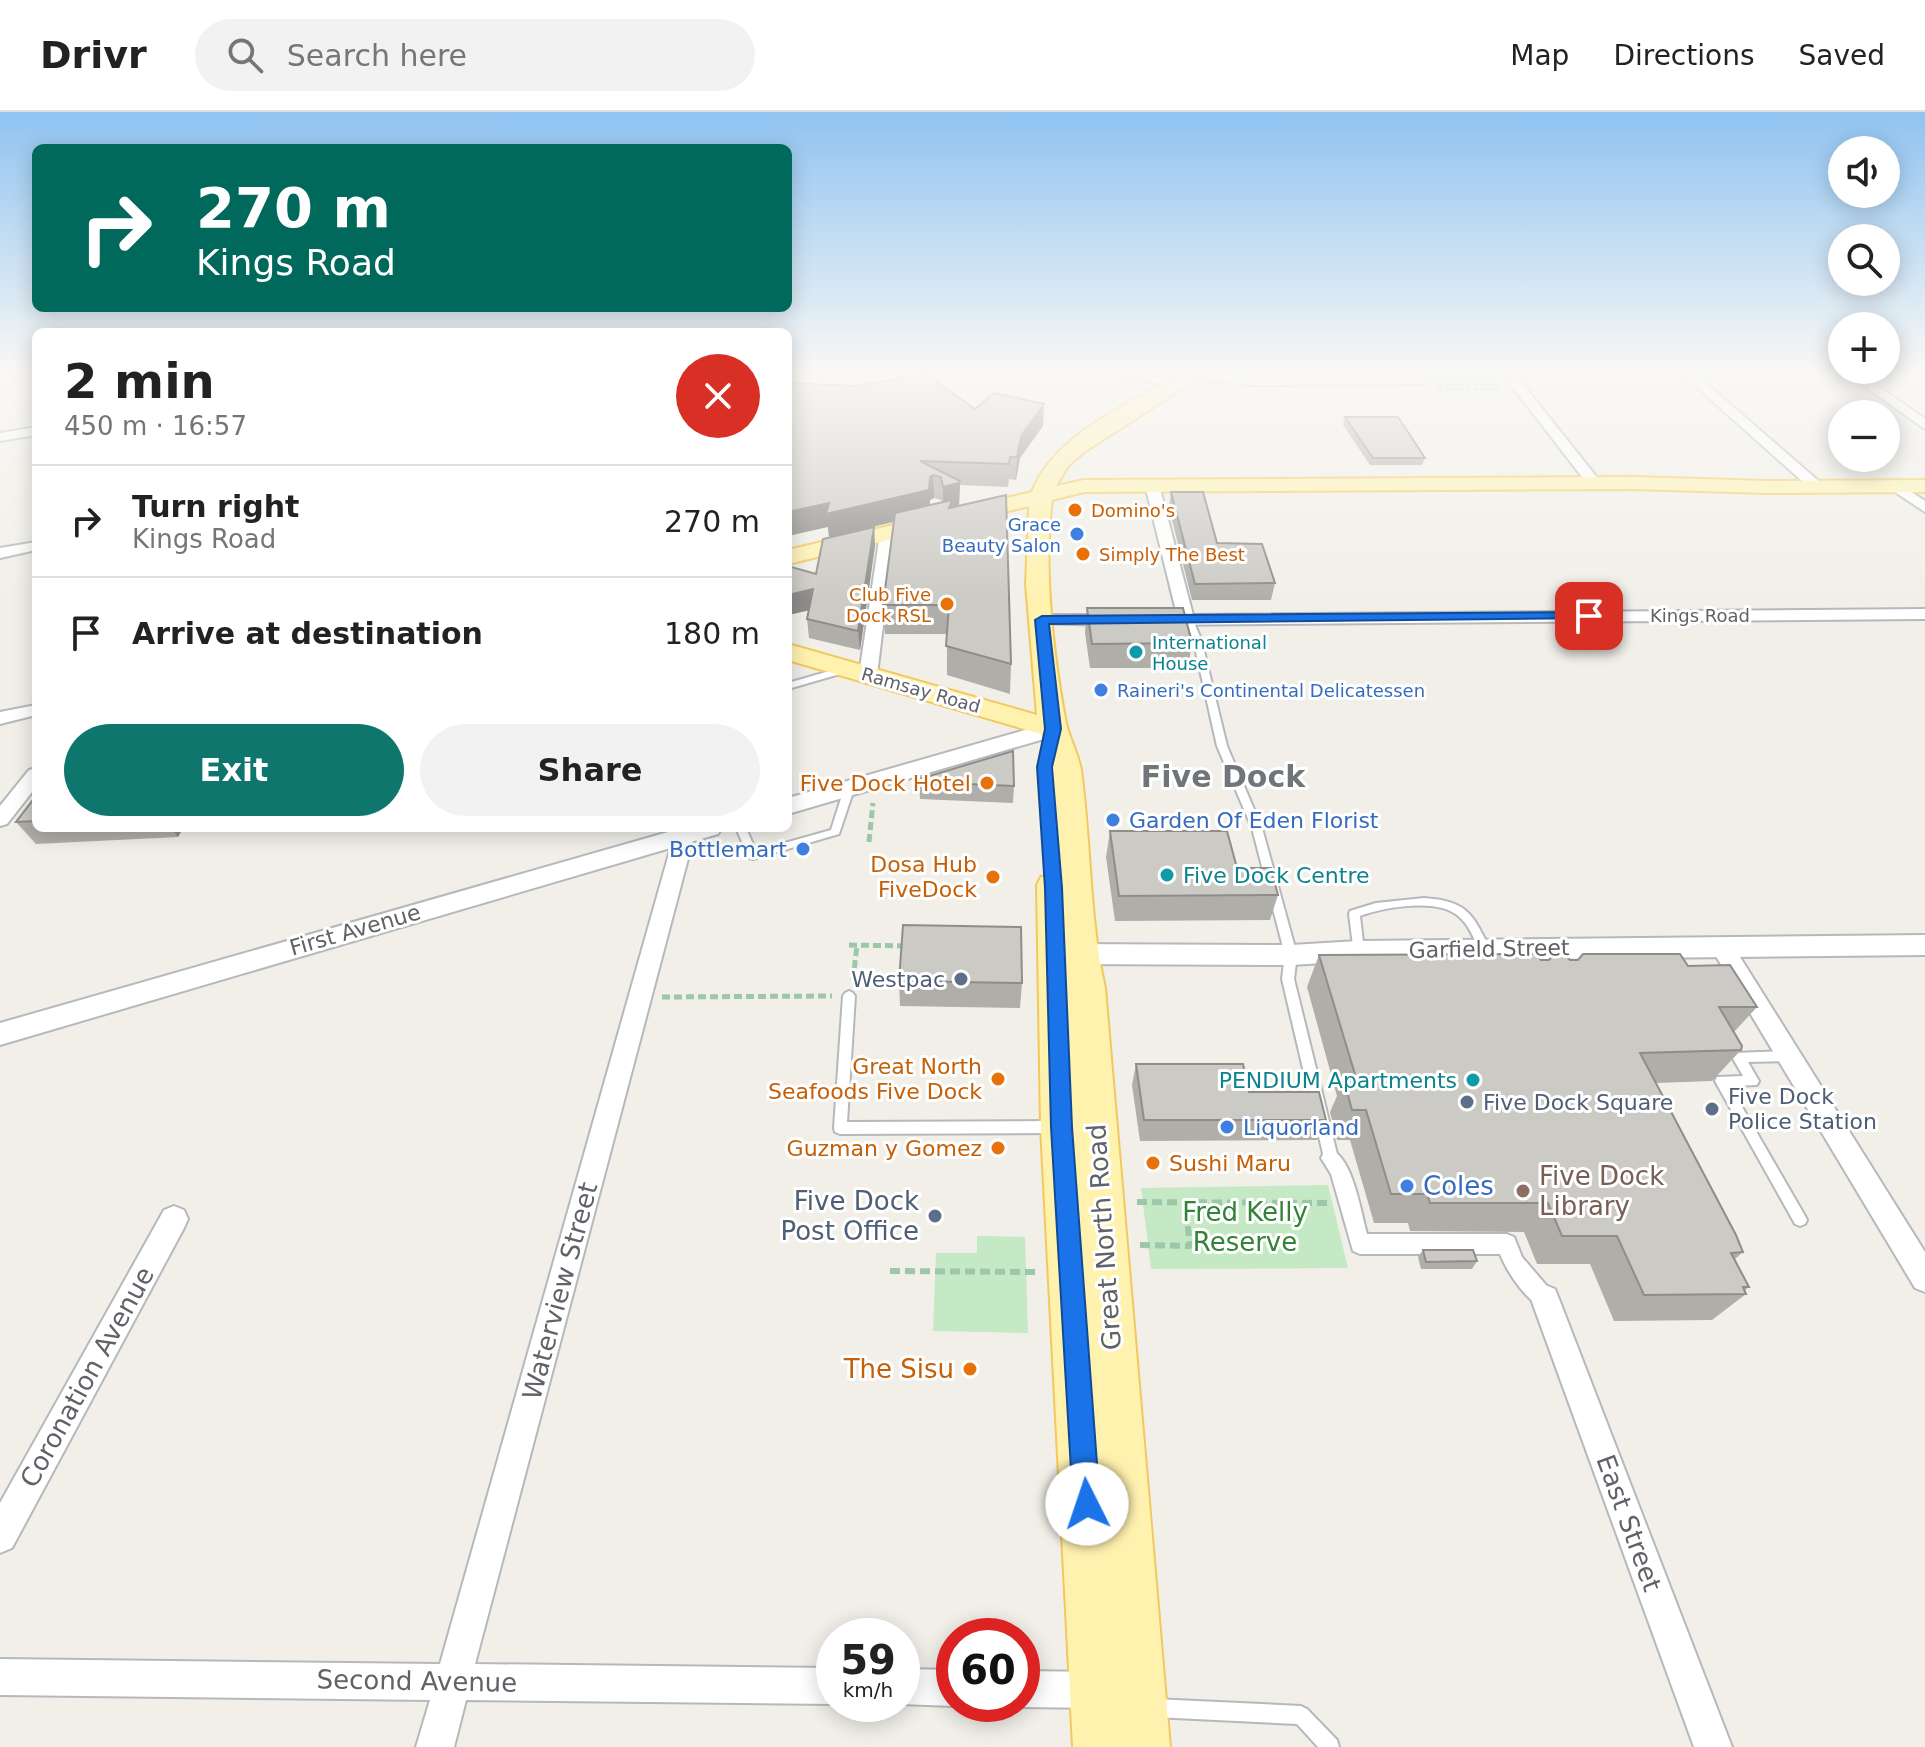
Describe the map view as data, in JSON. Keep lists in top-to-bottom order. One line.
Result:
{"streets":{"main road":["Ramsay Road","Great North Road"],"street":["Kings Road","First Avenue","Garfield Street","Waterview Street","Coronation Avenue","East Street","Second Avenue"]},"crossings":[["Kings Road","Great North Road"],["Ramsay Road","Great North Road"],["First Avenue","Waterview Street"],["Garfield Street","Great North Road"],["Waterview Street","Second Avenue"]],"districts":["Five Dock"],"parks":["Fred Kelly Reserve"],"places":["Domino's","Grace Beauty Salon","Simply The Best","Club Five Dock RSL","International House","Raineri's Continental Delicatessen","Five Dock Hotel","Garden Of Eden Florist","Bottlemart","Five Dock Centre","Dosa Hub FiveDock","Westpac","Great North Seafoods Five Dock","PENDIUM Apartments","Five Dock Square","Five Dock Police Station","Liquorland","Guzman y Gomez","Sushi Maru","Coles","Five Dock Library","Five Dock Post Office","The Sisu"],"page":{"header":"Drivr","search":"Search here","nav":["Map","Directions","Saved"],"map_buttons":["+","−"],"turn":["270 m","Kings Road"],"heading":["2 min","450 m · 16:57"],"list":[{"name":"Turn right","note":"Kings Road","value":"270 m"},{"name":"Arrive at destination","value":"180 m"}],"buttons":["Exit","Share"],"speed":"59 km/h","limit":"60"}}
